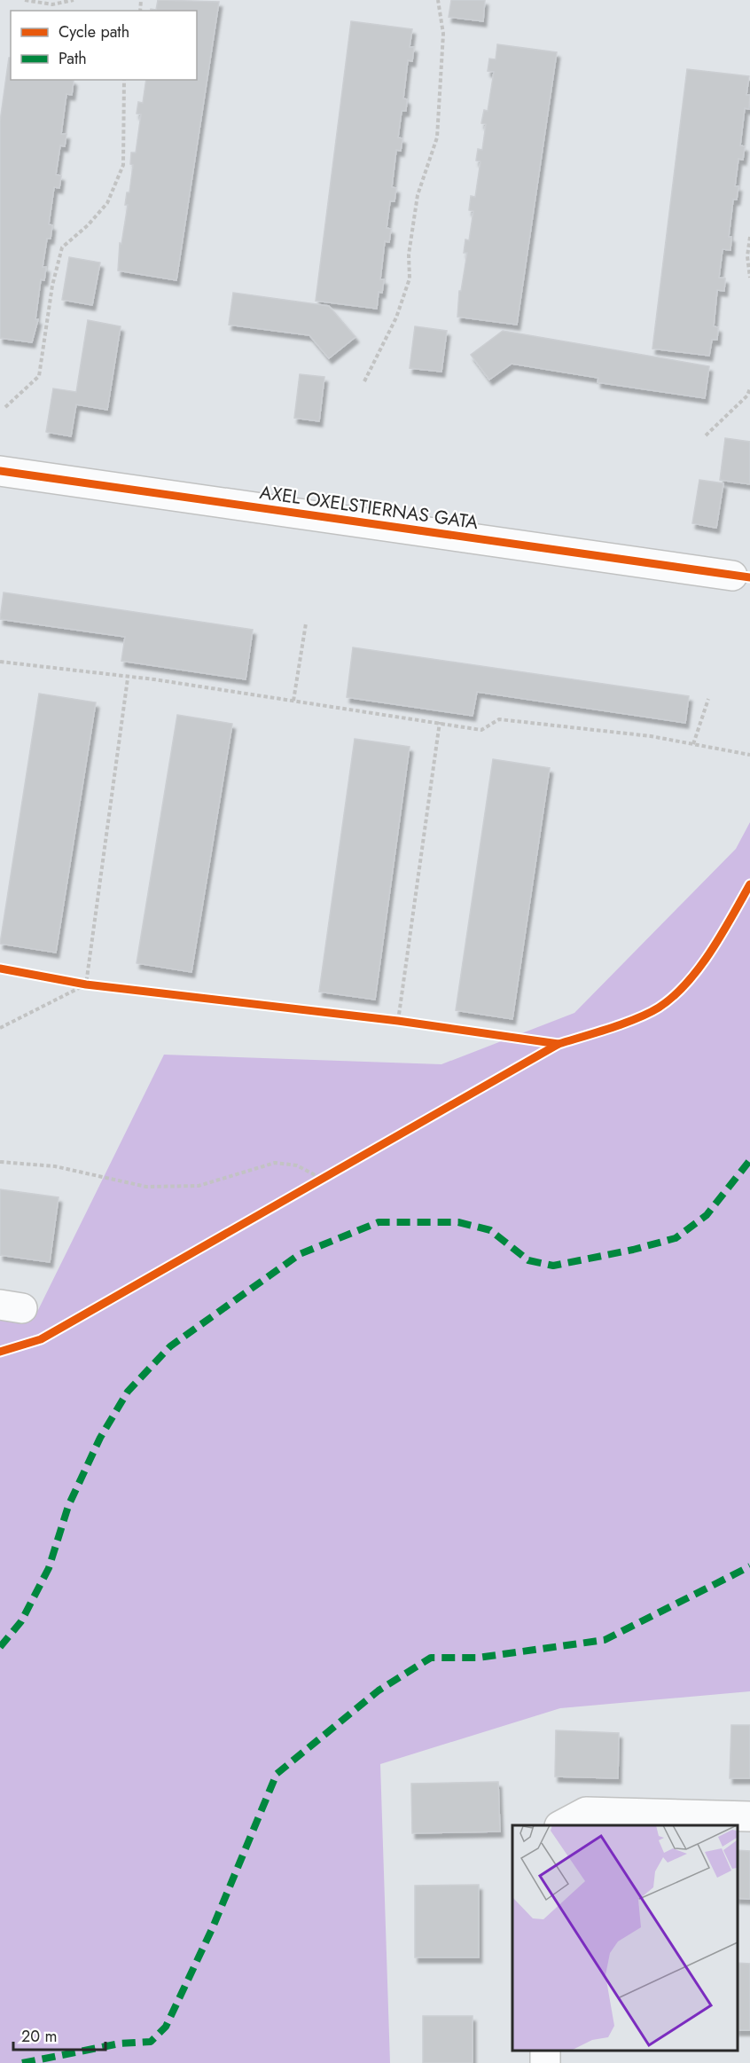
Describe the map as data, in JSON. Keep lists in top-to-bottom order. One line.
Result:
{"streets":{"street":["AXEL OXELSTIERNAS GATA"]},"legend":["Cycle path","Path"],"scale_bar":"20 m"}
